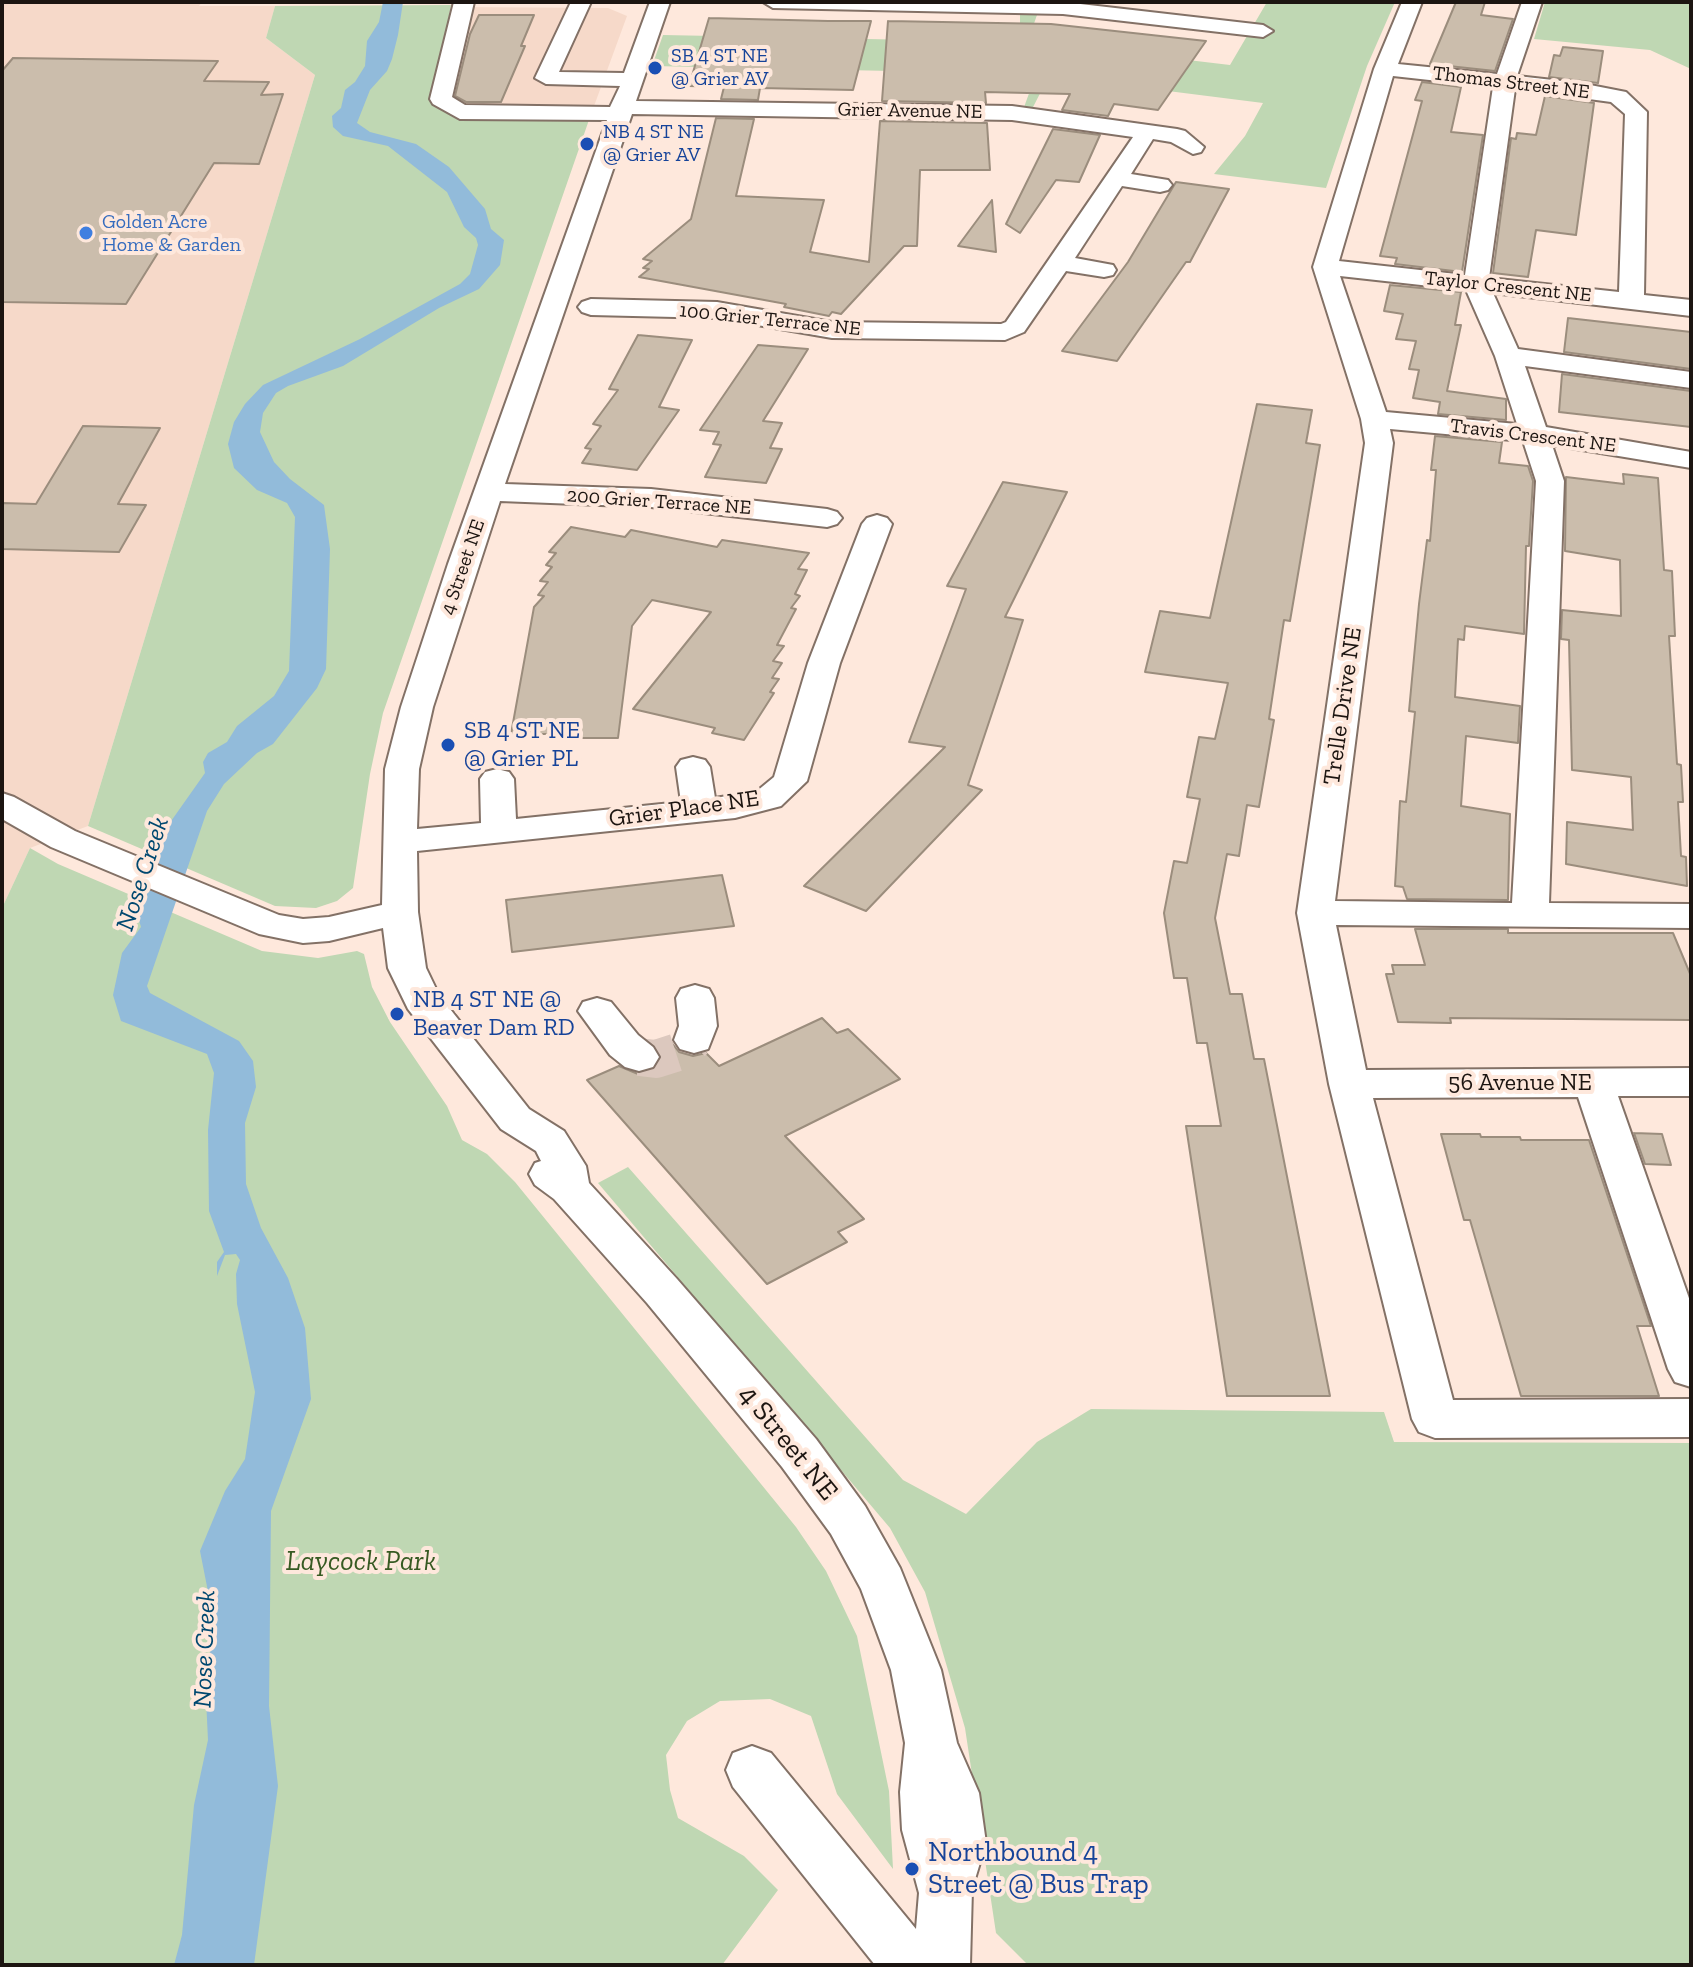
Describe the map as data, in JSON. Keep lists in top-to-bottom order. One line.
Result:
{"streets":{"street":["Thomas Street NE","Grier Avenue NE","Taylor Crescent NE","100 Grier Terrace NE","Travis Crescent NE","200 Grier Terrace NE","4 Street NE","Trelle Drive NE","Grier Place NE","56 Avenue NE"]},"crossings":[["Thomas Street NE","Taylor Crescent NE"],["Grier Avenue NE","4 Street NE"],["Taylor Crescent NE","Trelle Drive NE"],["Travis Crescent NE","Trelle Drive NE"],["200 Grier Terrace NE","4 Street NE"],["4 Street NE","Grier Place NE"],["Trelle Drive NE","56 Avenue NE"]],"water":["Nose Creek"],"parks":["Laycock Park"],"places":["SB 4 ST NE @ Grier AV","NB 4 ST NE @ Grier AV","Golden Acre Home & Garden","SB 4 ST NE @ Grier PL","NB 4 ST NE @ Beaver Dam RD","Northbound 4 Street @ Bus Trap"]}
